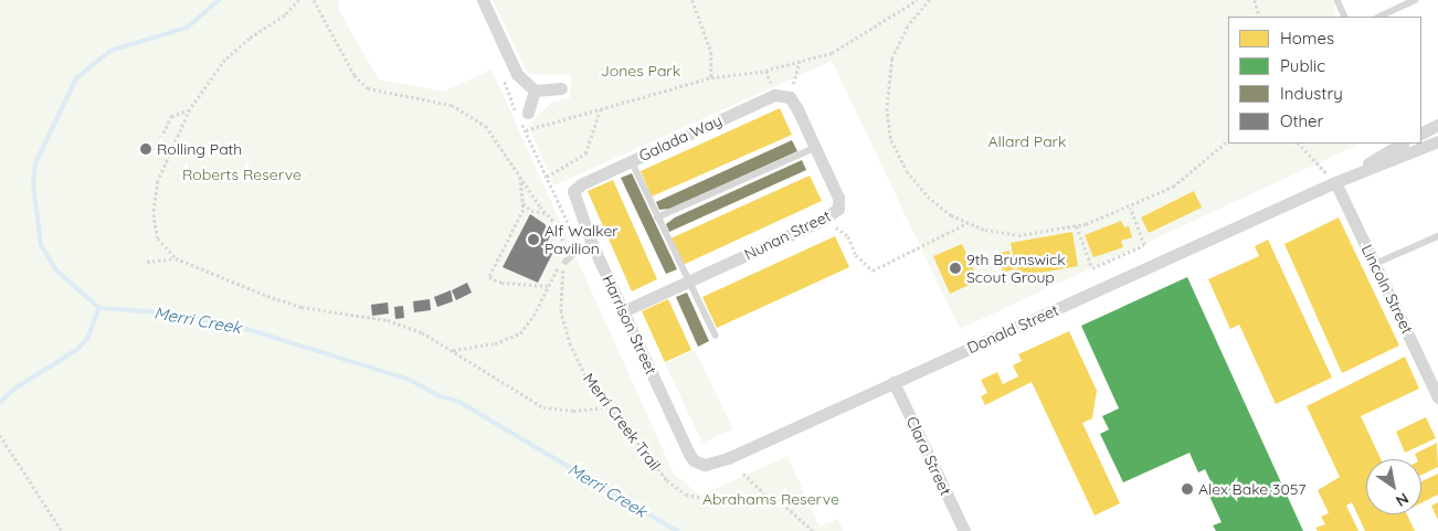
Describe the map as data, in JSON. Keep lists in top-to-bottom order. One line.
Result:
{"streets":{"street":["Galada Way","Nunan Street","Lincoln Street","Harrison Street","Donald Street","Clara Street"],"path":["Merri Creek Trail"]},"crossings":[["Galada Way","Nunan Street"],["Galada Way","Harrison Street"],["Nunan Street","Harrison Street"],["Lincoln Street","Donald Street"],["Harrison Street","Donald Street"],["Donald Street","Clara Street"]],"water":["Merri Creek"],"parks":["Jones Park","Allard Park","Roberts Reserve","Abrahams Reserve"],"places":["Rolling Path","Alf Walker Pavilion","9th Brunswick Scout Group","Alex Bake 3057"],"legend":["Homes","Public","Industry","Other"],"north":"bottom right"}
